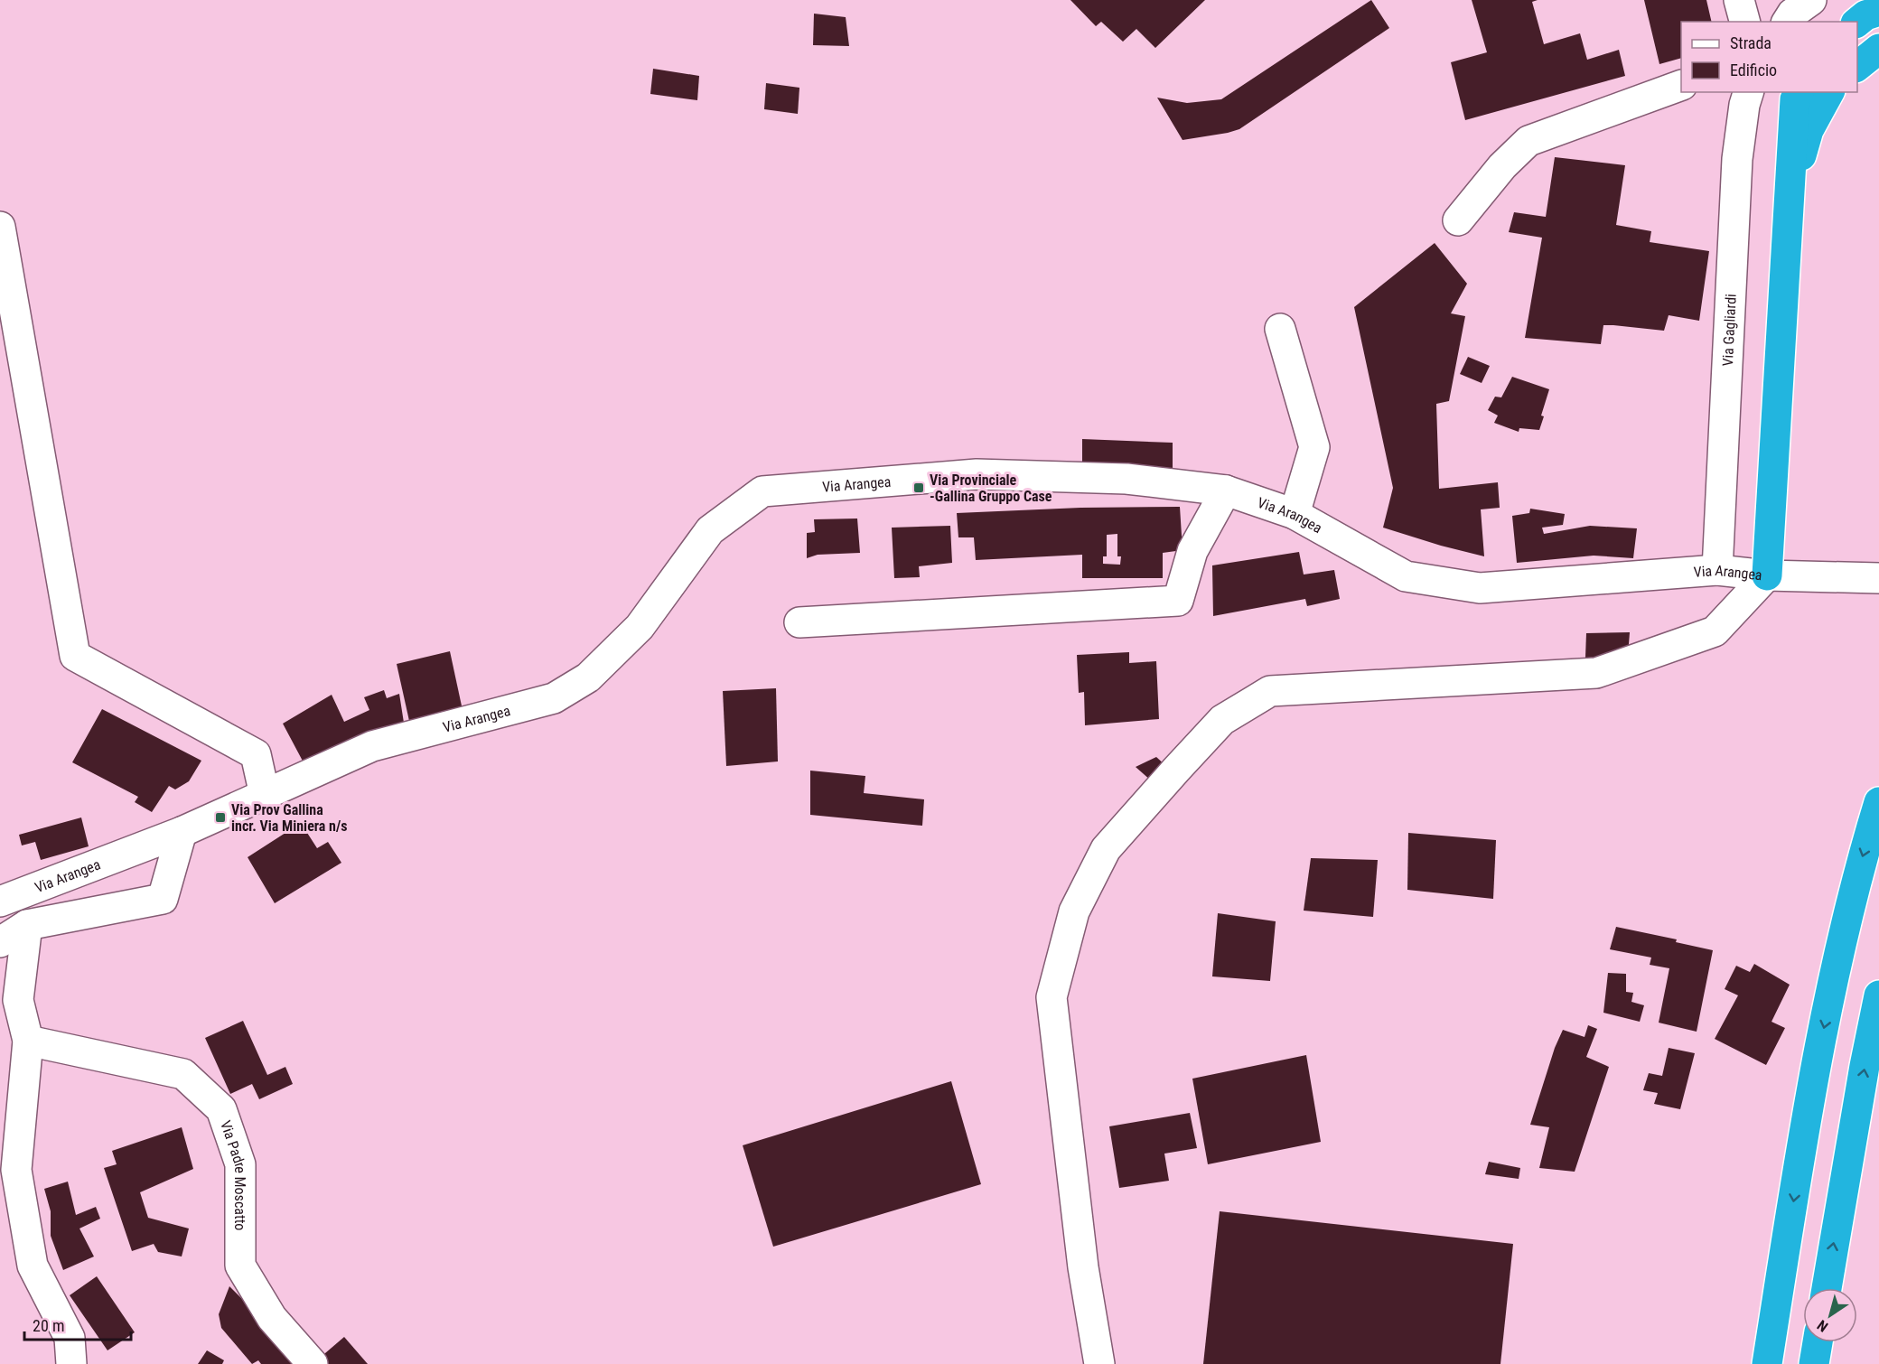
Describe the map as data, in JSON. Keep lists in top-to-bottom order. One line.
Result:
{"streets":{"street":["Via Gagliardi","Via Arangea","Via Padre Moscatto"]},"crossings":[["Via Gagliardi","Via Arangea"]],"places":{"transit":["Via Provinciale -Gallina Gruppo Case","Via Prov Gallina incr. Via Miniera n/s"]},"legend":["Strada","Edificio"],"scale_bar":"20 m","north":"bottom left"}
